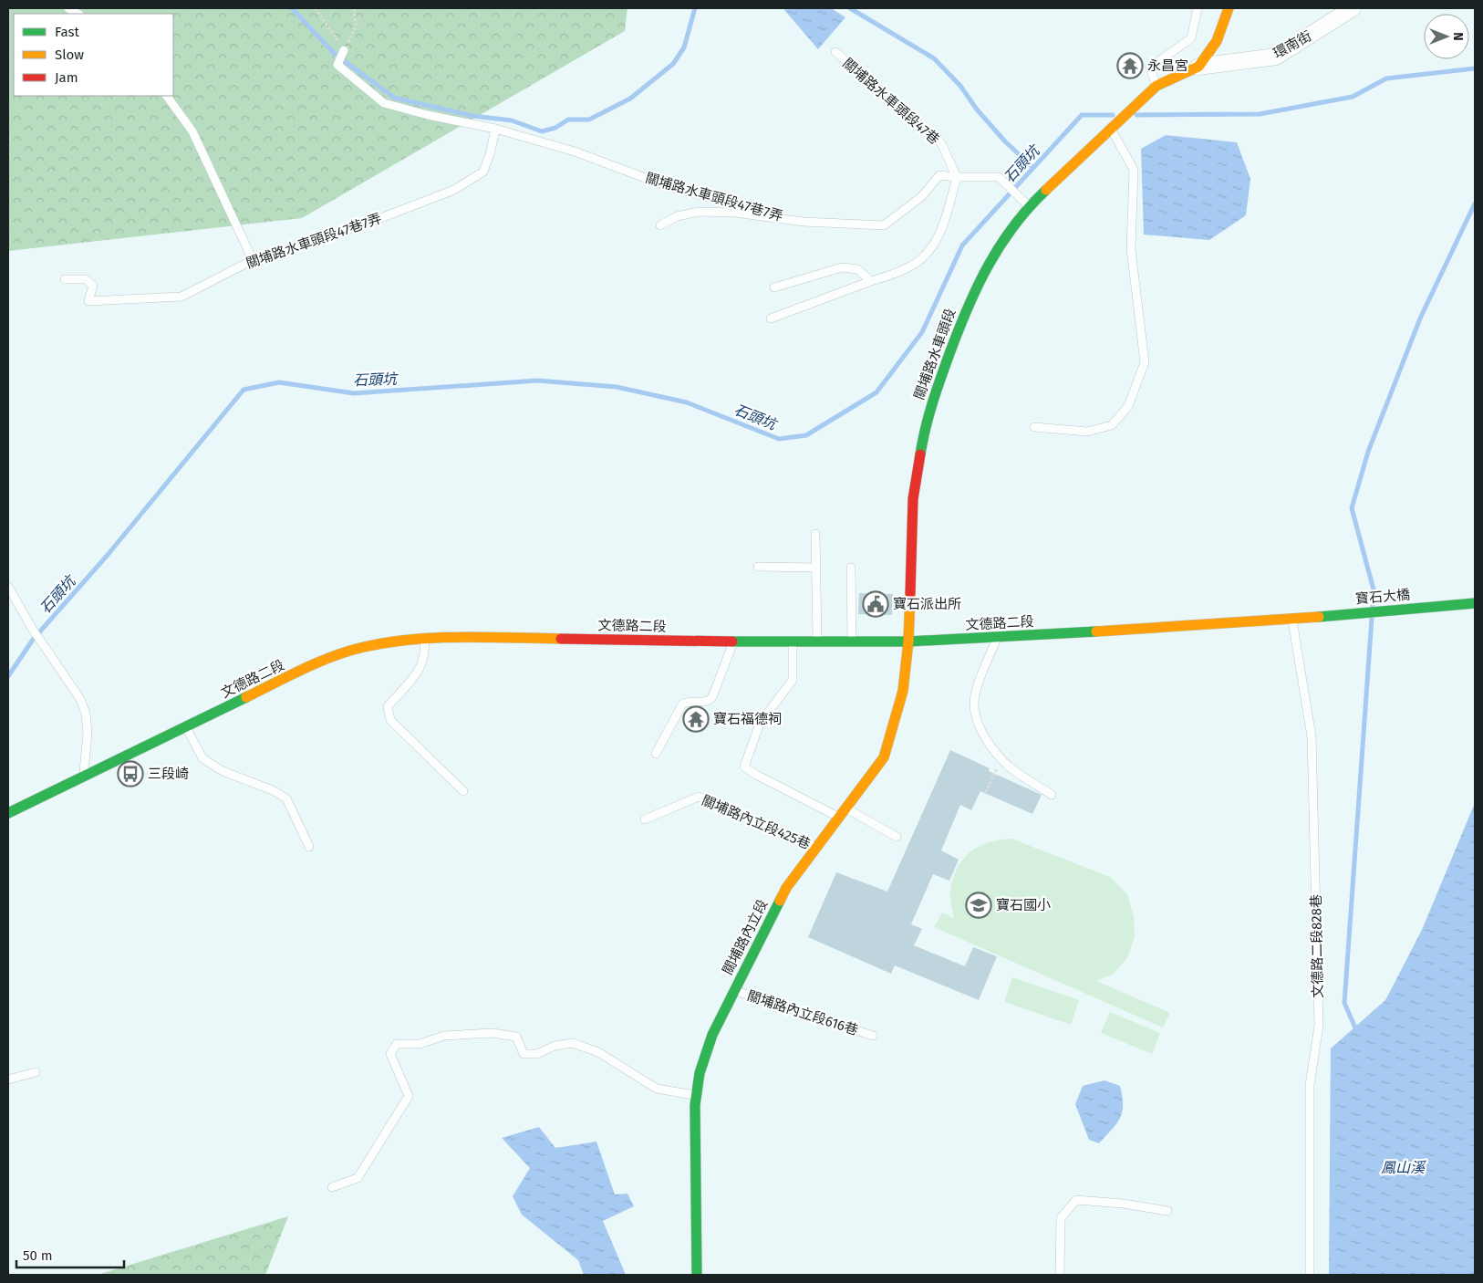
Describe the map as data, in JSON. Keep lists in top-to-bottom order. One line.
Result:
{"streets":{"main road":["關埔路水車頭段","寶石大橋","文德路二段","關埔路內立段"],"street":["環南街"],"lane":["關埔路水車頭段47巷","關埔路水車頭段47巷7弄","關埔路內立段425巷","文德路二段828巷","關埔路內立段616巷"]},"crossings":[["關埔路水車頭段","文德路二段"],["關埔路水車頭段","關埔路內立段"],["寶石大橋","文德路二段"],["寶石大橋","文德路二段828巷"],["文德路二段","關埔路內立段"],["文德路二段","文德路二段828巷"],["關埔路內立段425巷","關埔路內立段"],["關埔路內立段","關埔路內立段616巷"]],"water":["石頭坑","鳳山溪"],"places":{"temple":["永昌宮","寶石福德祠"],"public building":["寶石派出所"],"bus stop":["三段崎"],"school or university":["寶石國小"]},"legend":["Fast","Slow","Jam"],"scale_bar":"50 m","north":"right"}
